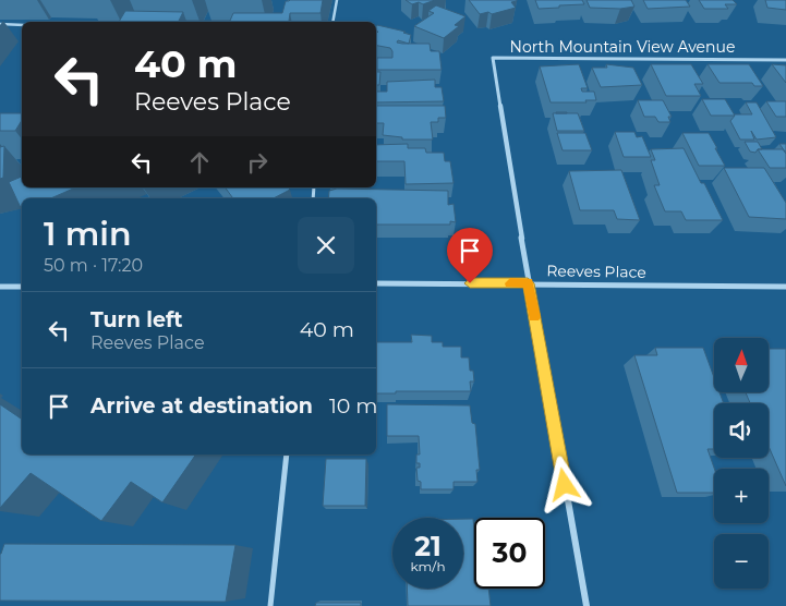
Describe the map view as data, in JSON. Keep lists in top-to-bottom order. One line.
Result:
{"streets":{"street":["North Mountain View Avenue","Reeves Place"]},"crossings":[["North Mountain View Avenue","Reeves Place"]],"north":"top","page":{"turn":["40 m","Reeves Place"],"heading":["1 min","50 m · 17:20"],"list":[{"name":"Turn left","note":"Reeves Place","value":"40 m"},{"name":"Arrive at destination","value":"10 m"}],"map_buttons":["+","−"],"speed":"21 km/h","limit":"30"}}
